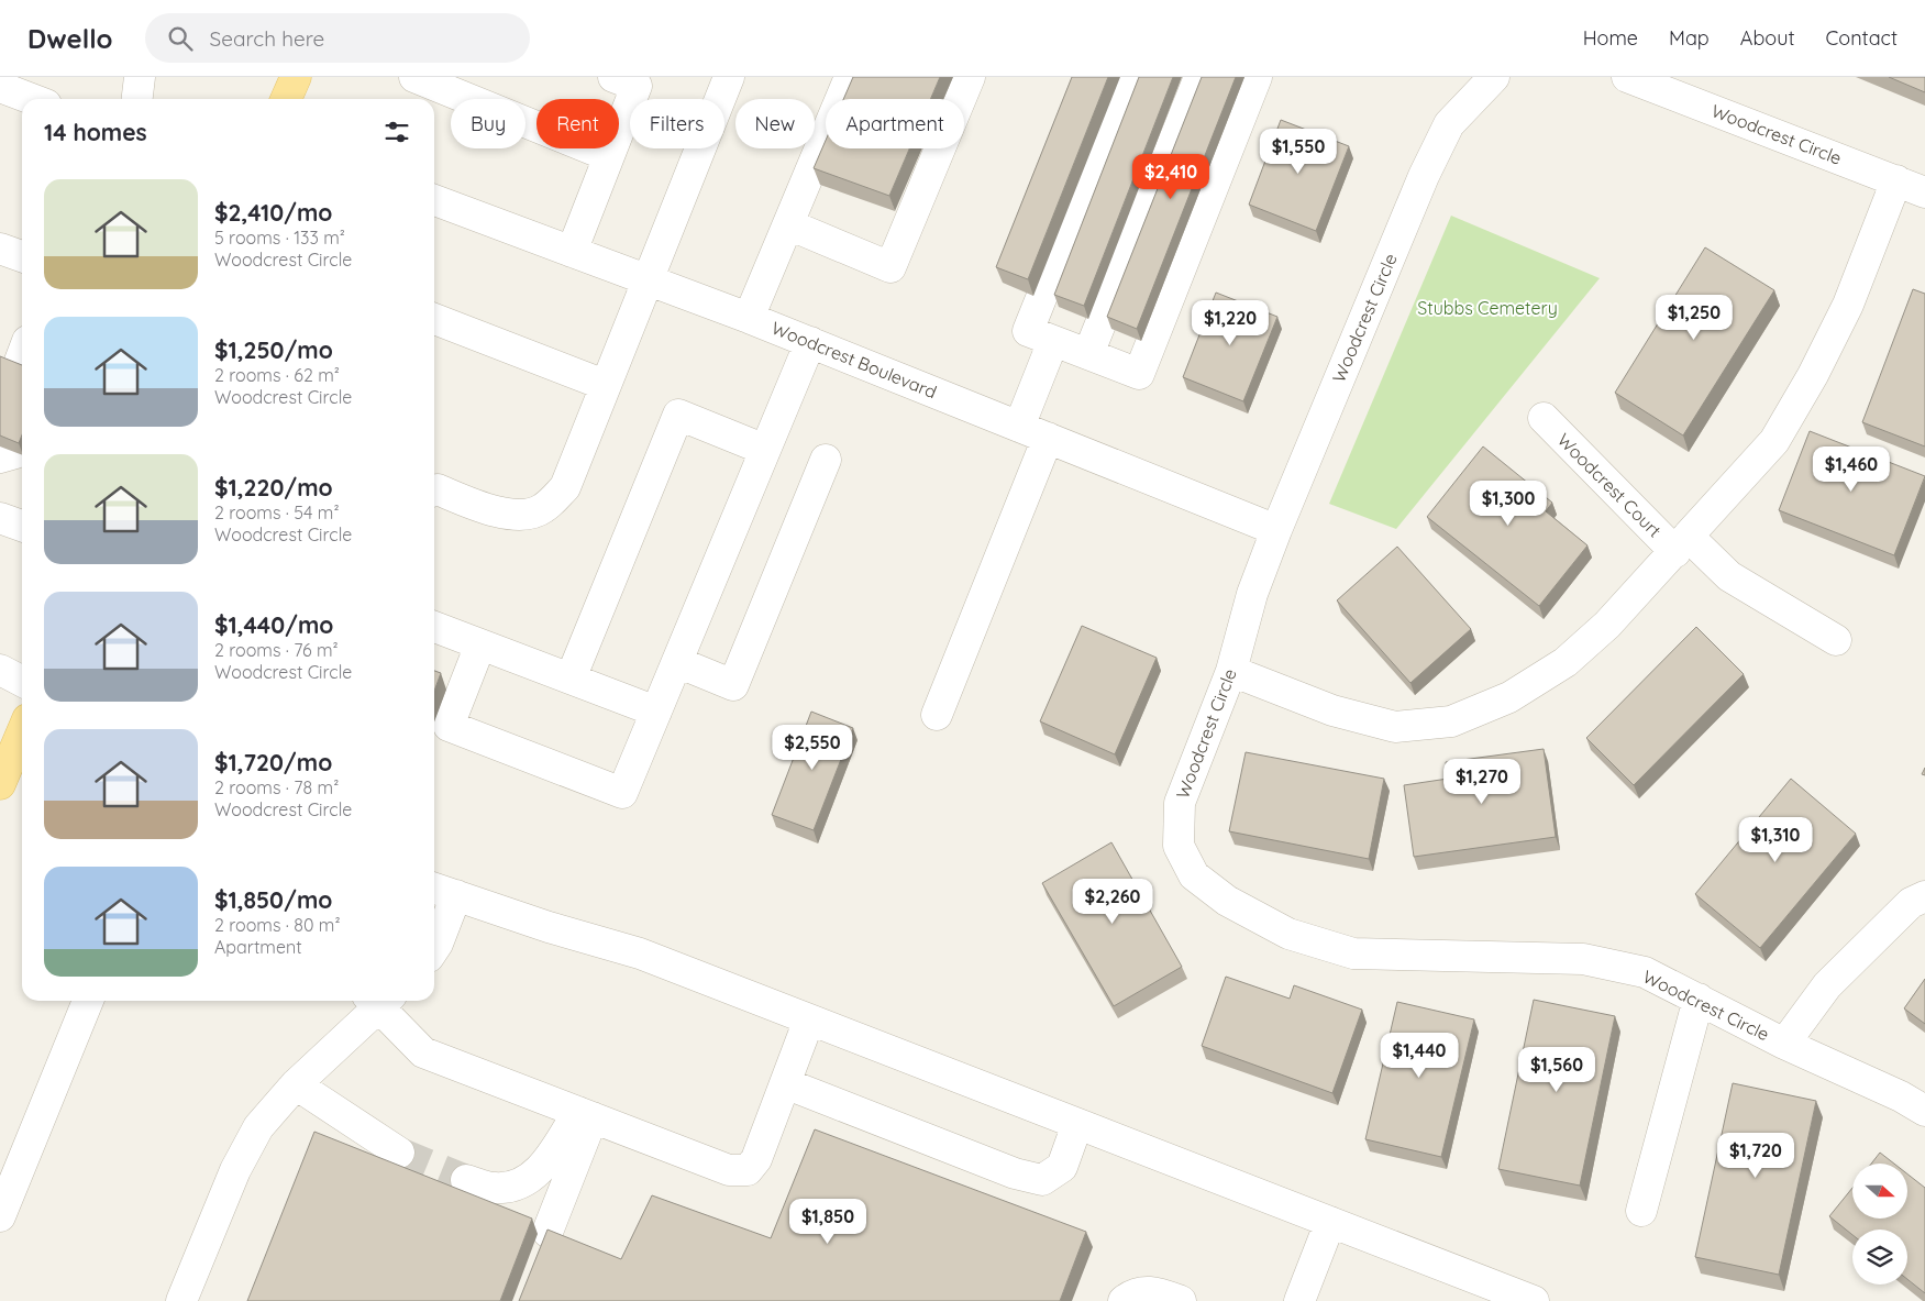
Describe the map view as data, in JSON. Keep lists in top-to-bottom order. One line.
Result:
{"streets":{"street":["Woodcrest Circle","Woodcrest Boulevard","Woodcrest Court"]},"crossings":[["Woodcrest Circle","Woodcrest Boulevard"]],"parks":["Stubbs Cemetery"],"north":"right","page":{"header":"Dwello","search":"Search here","nav":["Home","Map","About","Contact"],"chip":["Buy","Rent","Filters","New","Apartment"],"heading":"14 homes","price":["$1,550","$2,410","$1,250","$1,220","$1,460","$1,300","$2,550","$1,270","$1,310","$2,260","$1,440","$1,560","$1,720","$1,850"],"list":[{"name":"$2,410/mo","note":"5 rooms · 133 m² · Woodcrest Circle"},{"name":"$1,250/mo","note":"2 rooms · 62 m² · Woodcrest Circle"},{"name":"$1,220/mo","note":"2 rooms · 54 m² · Woodcrest Circle"},{"name":"$1,440/mo","note":"2 rooms · 76 m² · Woodcrest Circle"},{"name":"$1,720/mo","note":"2 rooms · 78 m² · Woodcrest Circle"},{"name":"$1,850/mo","note":"2 rooms · 80 m² · Apartment"}]}}
